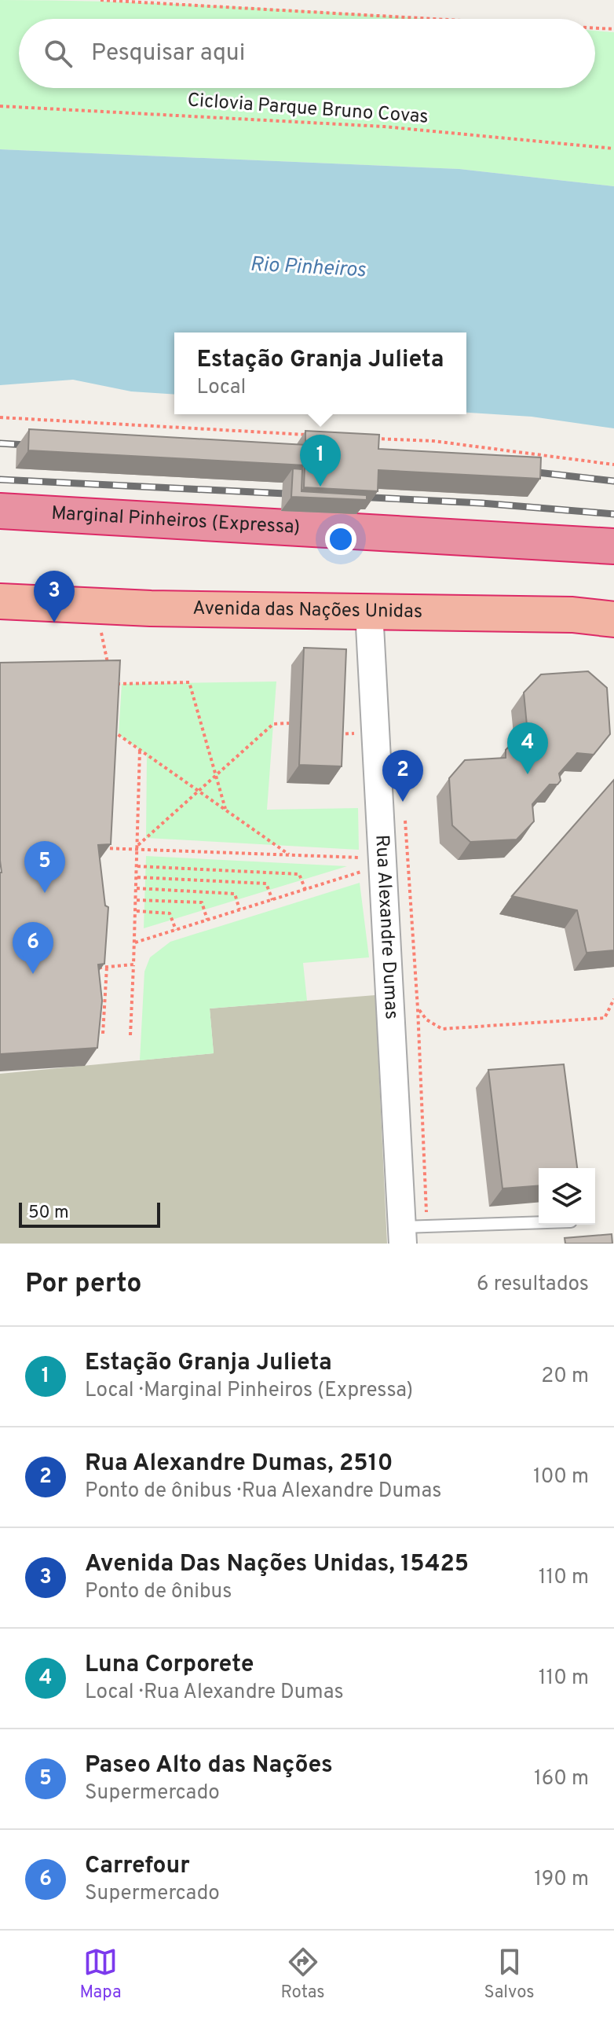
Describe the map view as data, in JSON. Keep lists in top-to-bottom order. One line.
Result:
{"streets":{"highway":["Marginal Pinheiros (Expressa)","Avenida das Nações Unidas"],"street":["Rua Alexandre Dumas"],"path":["Ciclovia Parque Bruno Covas"]},"crossings":[["Avenida das Nações Unidas","Rua Alexandre Dumas"]],"water":["Rio Pinheiros"],"scale_bar":"50 m","page":{"search":"Pesquisar aqui","popup":["Estação Granja Julieta","Local"],"pins":["1","3","4","2","5","6"],"scale":"50 m","heading":["Por perto","6 resultados"],"list":[{"mark":"1","name":"Estação Granja Julieta","note":"Local · Marginal Pinheiros (Expressa)","value":"20 m"},{"mark":"2","name":"Rua Alexandre Dumas, 2510","note":"Ponto de ônibus · Rua Alexandre Dumas","value":"100 m"},{"mark":"3","name":"Avenida Das Nações Unidas, 15425","note":"Ponto de ônibus","value":"110 m"},{"mark":"4","name":"Luna Corporete","note":"Local · Rua Alexandre Dumas","value":"110 m"},{"mark":"5","name":"Paseo Alto das Nações","note":"Supermercado","value":"160 m"},{"mark":"6","name":"Carrefour","note":"Supermercado","value":"190 m"}],"nav":["Mapa","Rotas","Salvos"]}}
